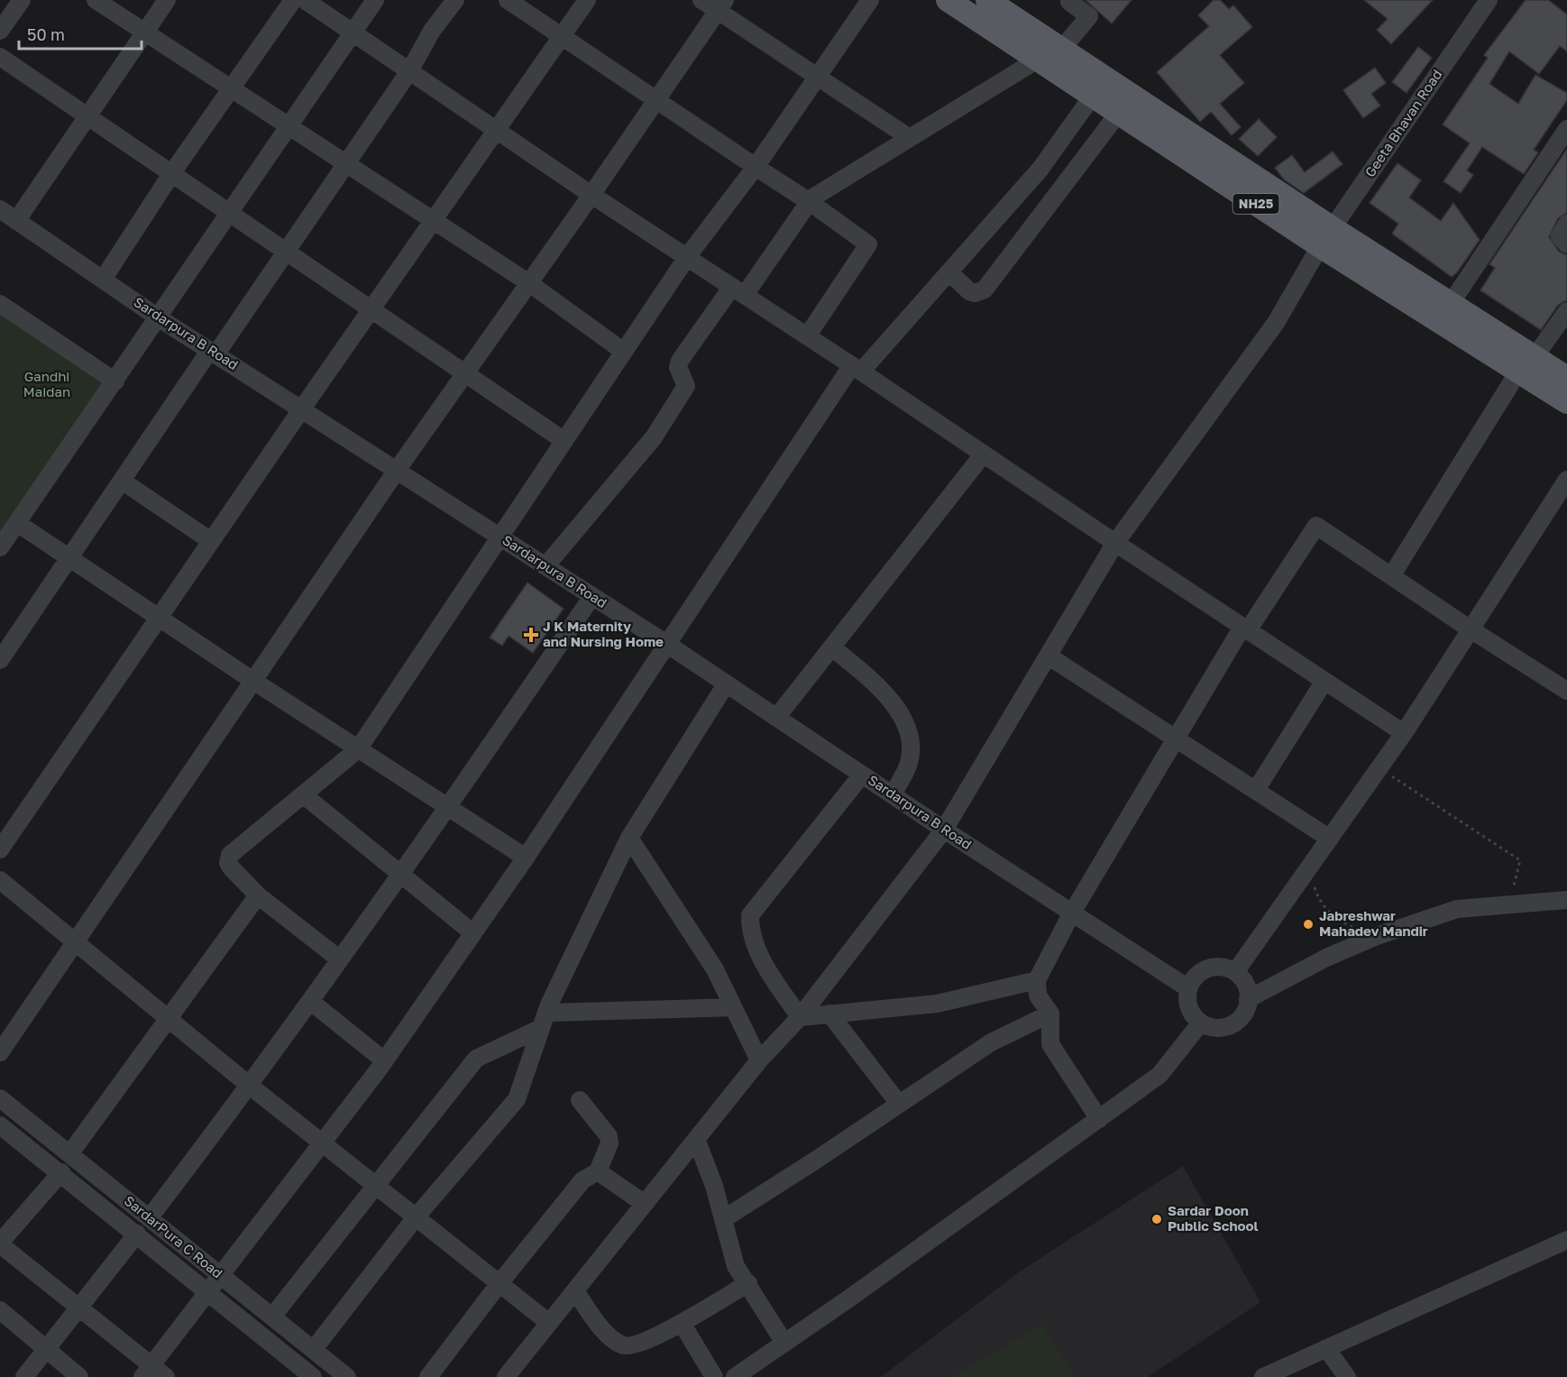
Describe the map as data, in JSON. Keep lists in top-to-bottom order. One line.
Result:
{"streets":{"main road":["NH25"],"street":["Geeta Bhavan Road","Sardarpura B Road","SardarPura C Road"]},"crossings":[["Geeta Bhavan Road","NH25"],["Geeta Bhavan Road","Sardarpura B Road"]],"parks":["Gandhi Maidan"],"places":{"health":["J K Maternity and Nursing Home"],"other":["Jabreshwar Mahadev Mandir","Sardar Doon Public School"]},"scale_bar":"50 m"}
